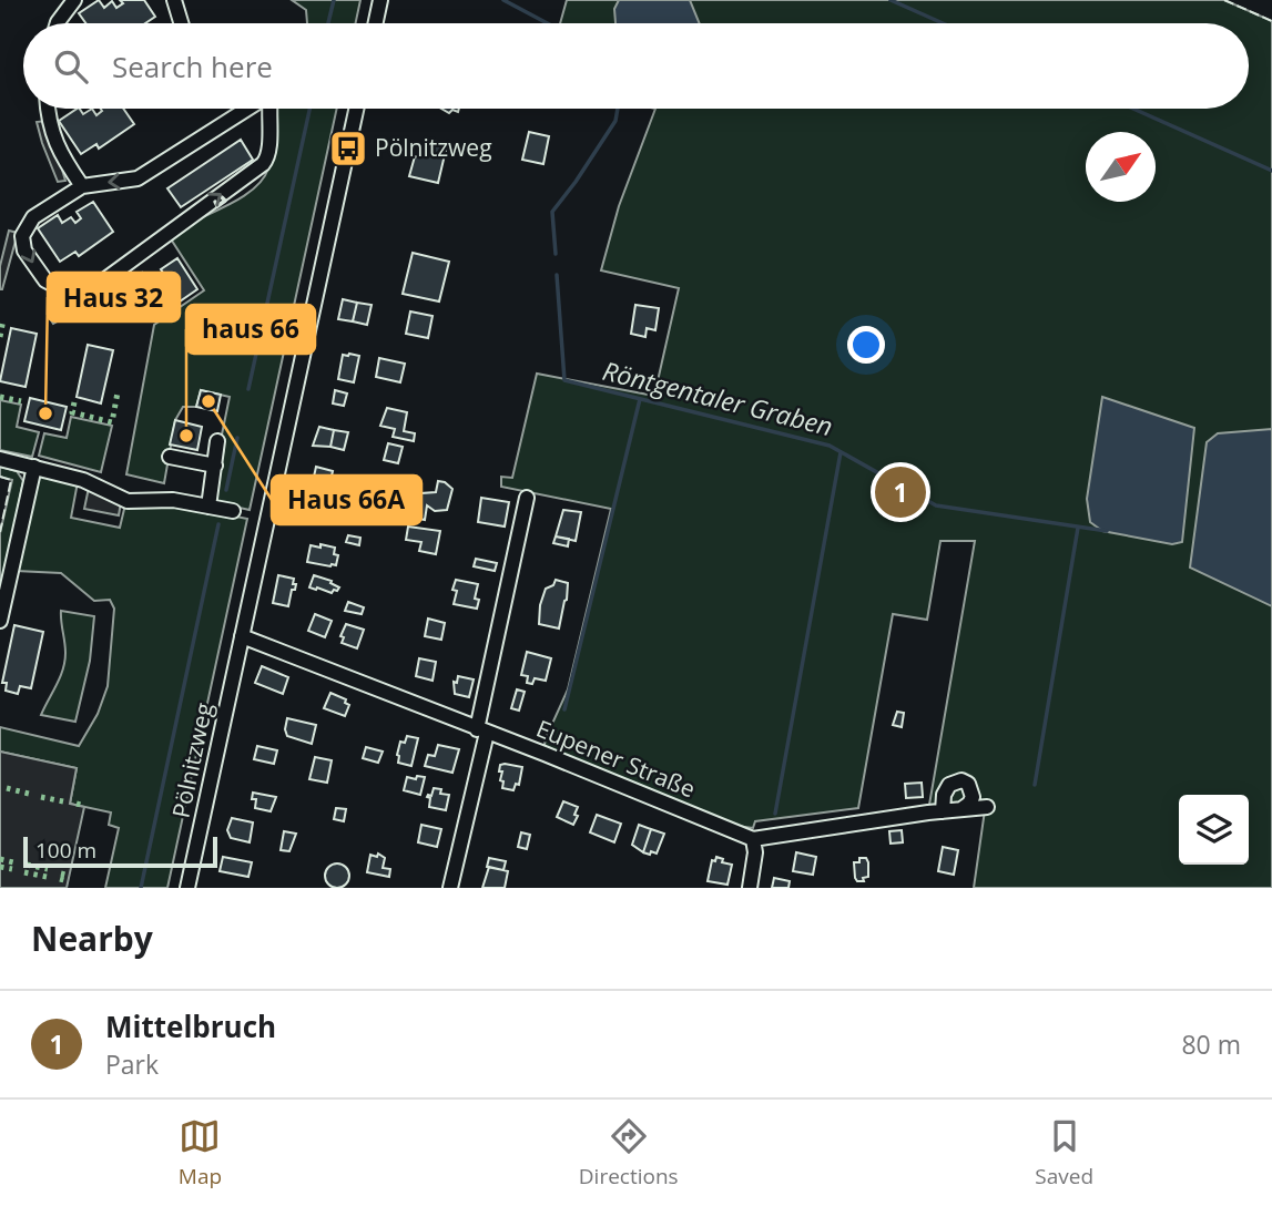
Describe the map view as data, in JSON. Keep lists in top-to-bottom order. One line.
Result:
{"streets":{"street":["Eupener Straße","Pölnitzweg"]},"crossings":[["Eupener Straße","Pölnitzweg"]],"water":["Röntgentaler Graben"],"places":{"bus stop":["Pölnitzweg"],"other":["Haus 66A","Haus 32","haus 66"]},"scale_bar":"100 m","north":"top right","page":{"search":"Search here","pins":"1","scale":"100 m","heading":"Nearby","list":[{"mark":"1","name":"Mittelbruch","note":"Park","value":"80 m"}],"nav":["Map","Directions","Saved"]}}
